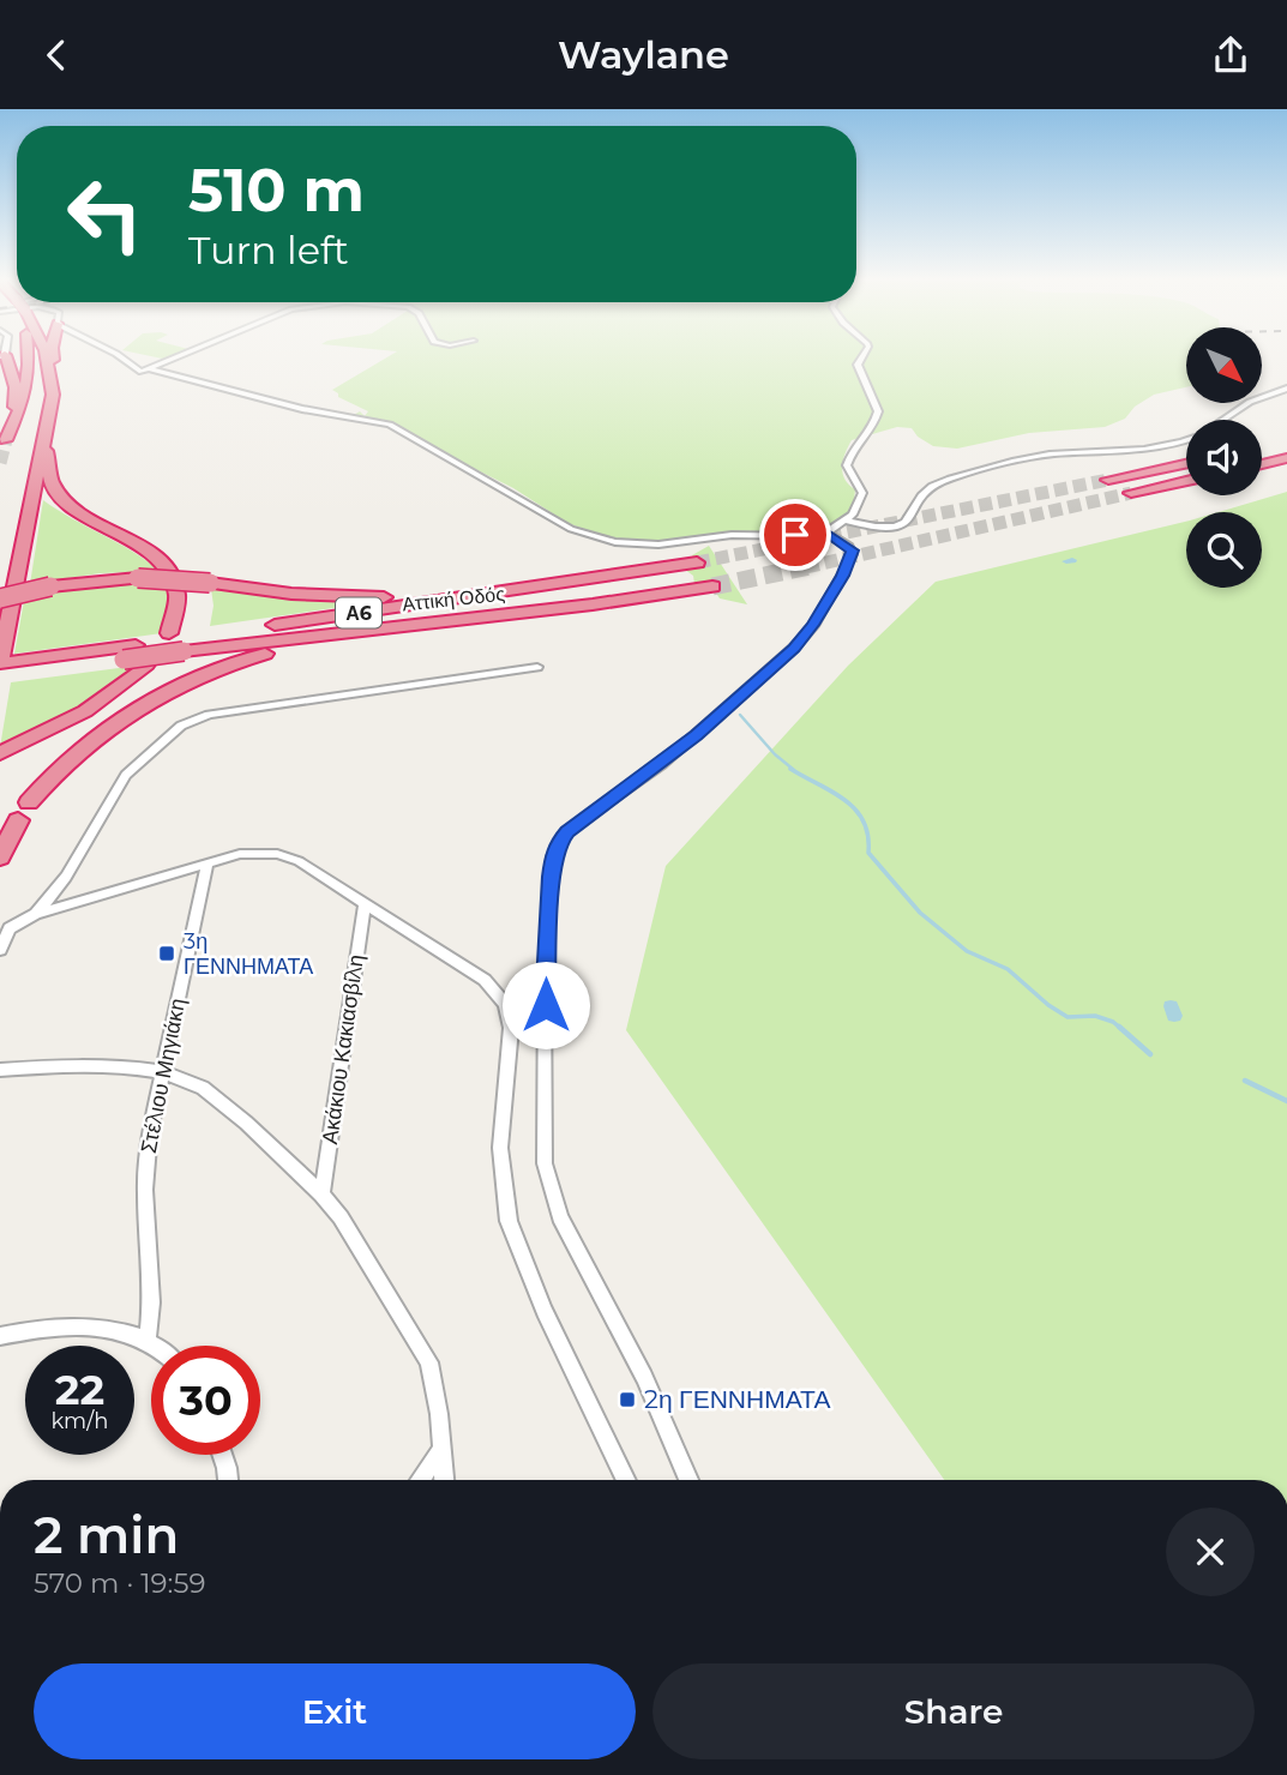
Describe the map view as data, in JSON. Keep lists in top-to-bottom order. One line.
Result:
{"streets":{"highway":["Αττική Οδός","Α6"],"street":["Ακάκιου Κακιασβίλη","Στέλιου Μηγιάκη"]},"places":{"transit":["3η ΓΕΝΝΗΜΑΤΑ","2η ΓΕΝΝΗΜΑΤΑ"]},"north":"bottom right","page":{"header":"Waylane","turn":["510 m","Turn left"],"speed":"22 km/h","limit":"30","heading":["2 min","570 m · 19:59"],"buttons":["Exit","Share"]}}
